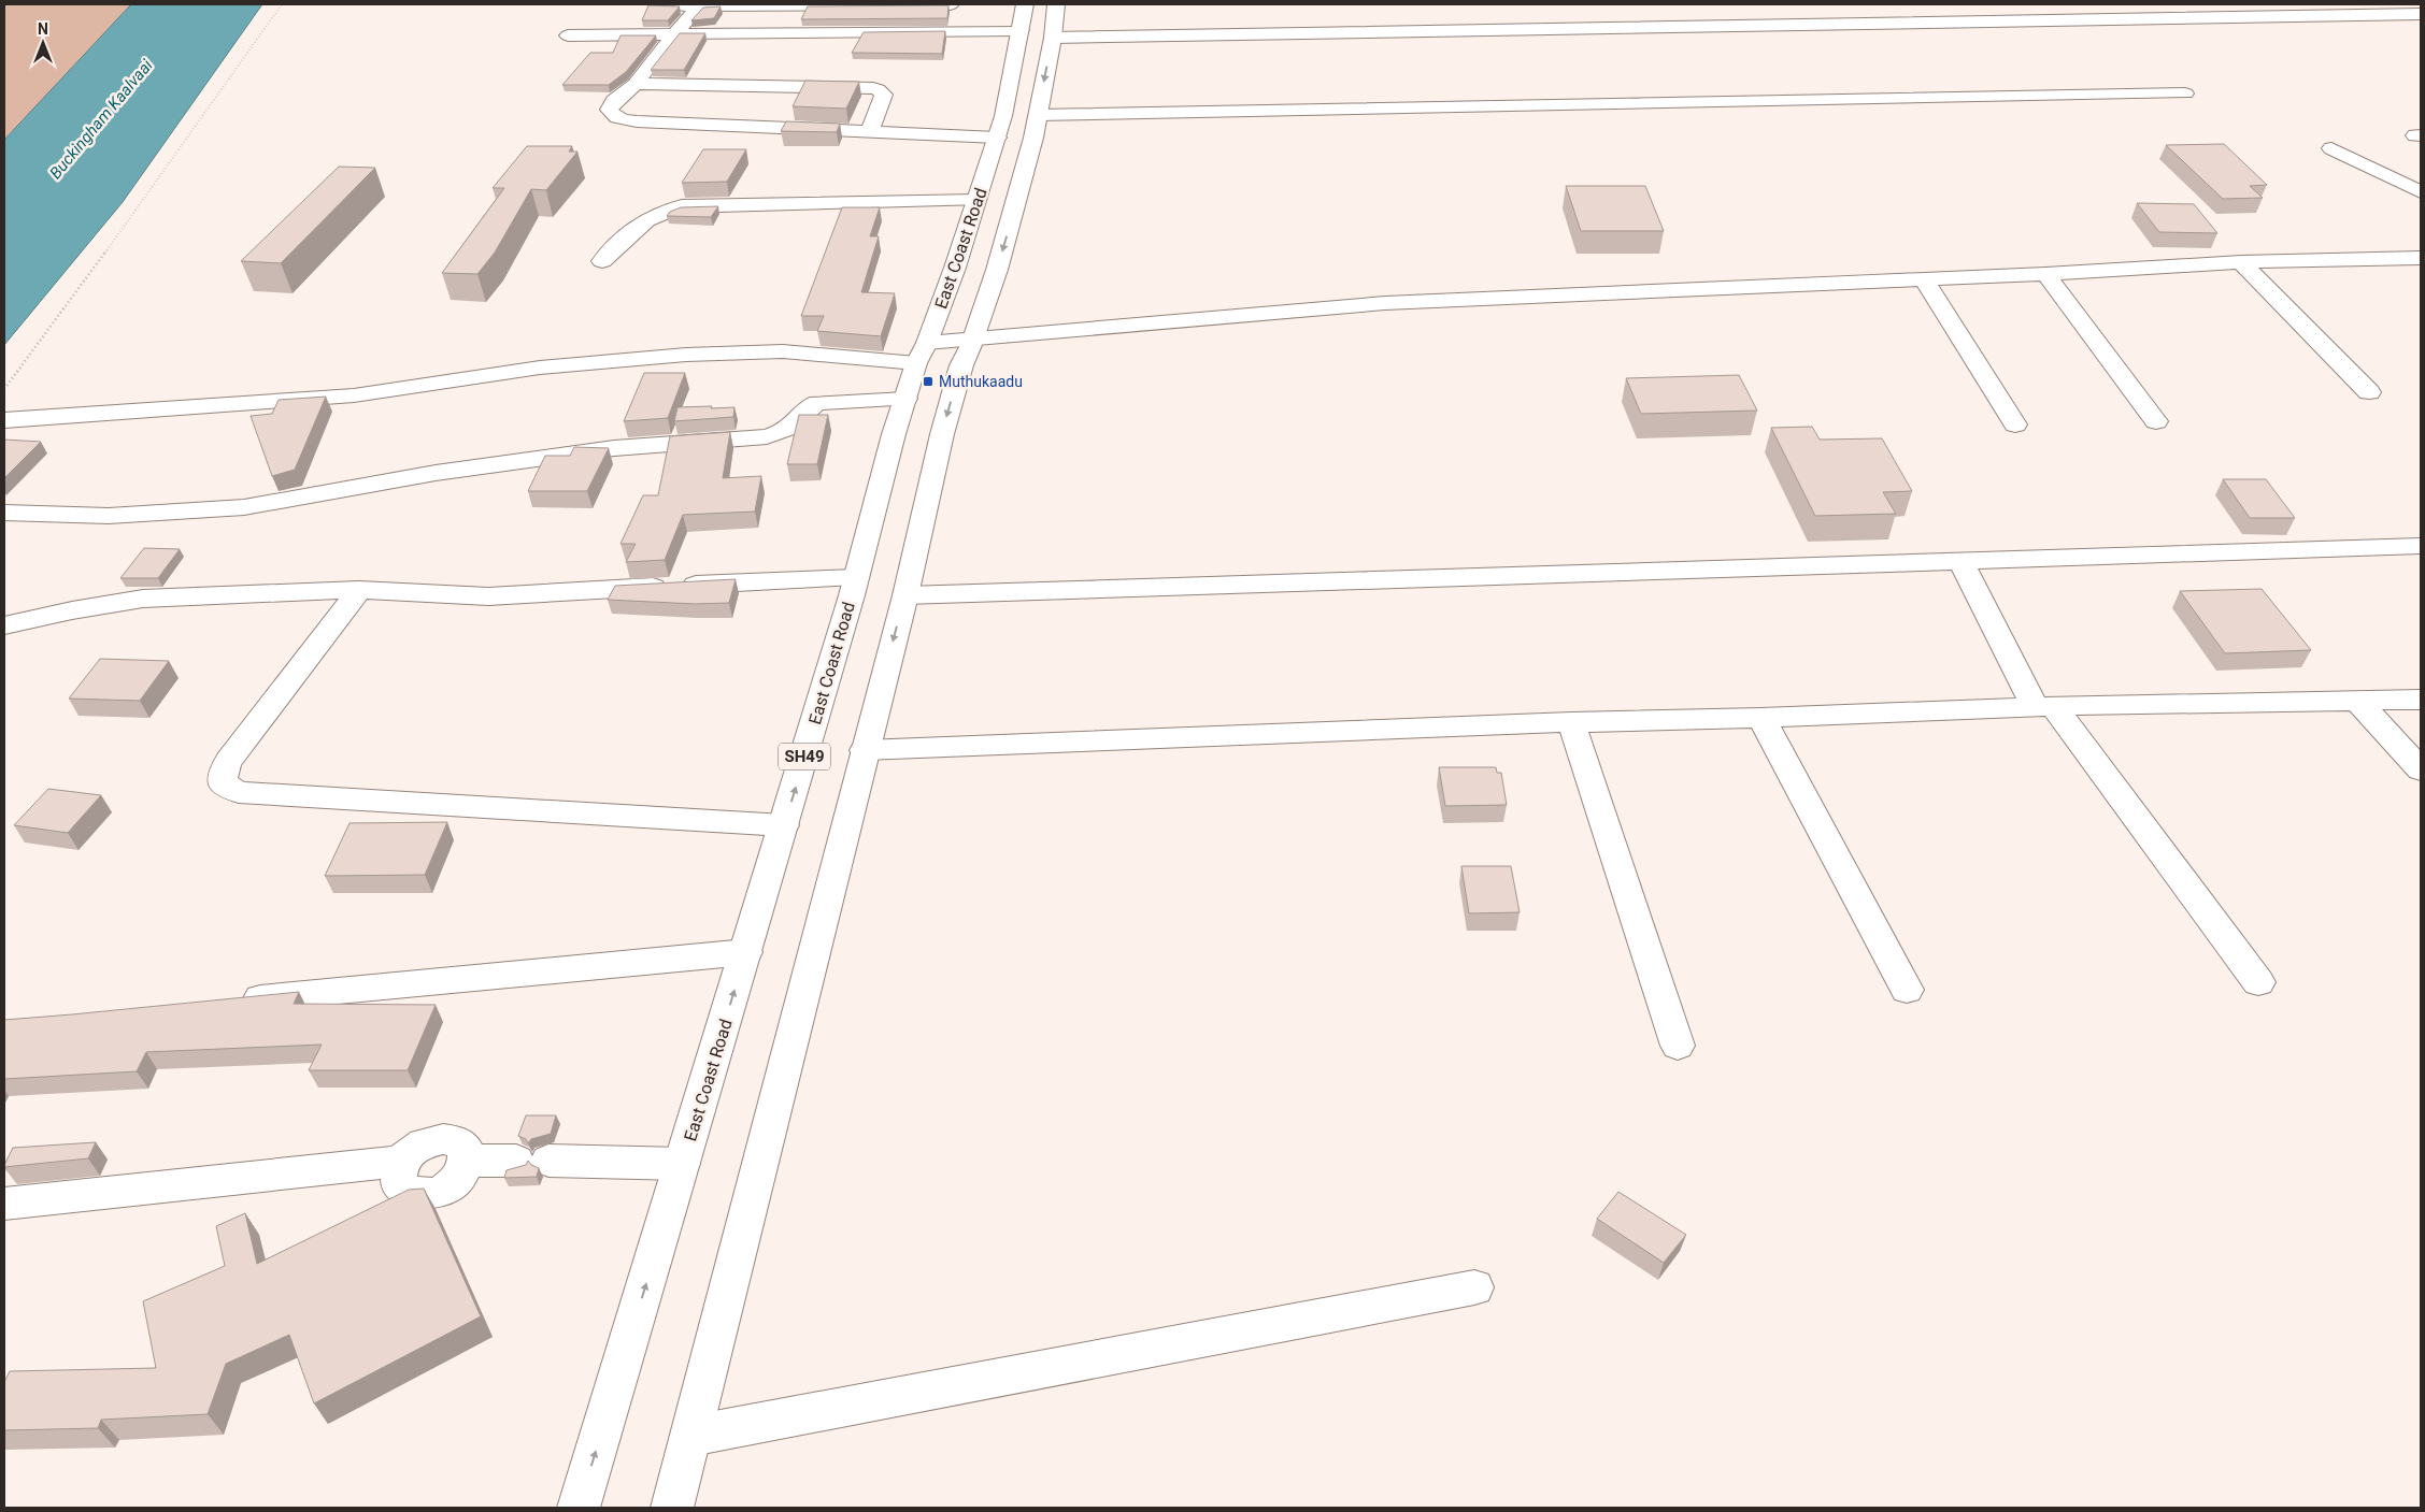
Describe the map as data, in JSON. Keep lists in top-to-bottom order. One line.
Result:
{"streets":{"street":["East Coast Road","SH49"]},"water":["Buckingham Kaalvaai"],"places":{"transit":["Muthukaadu"]},"north":"top"}
